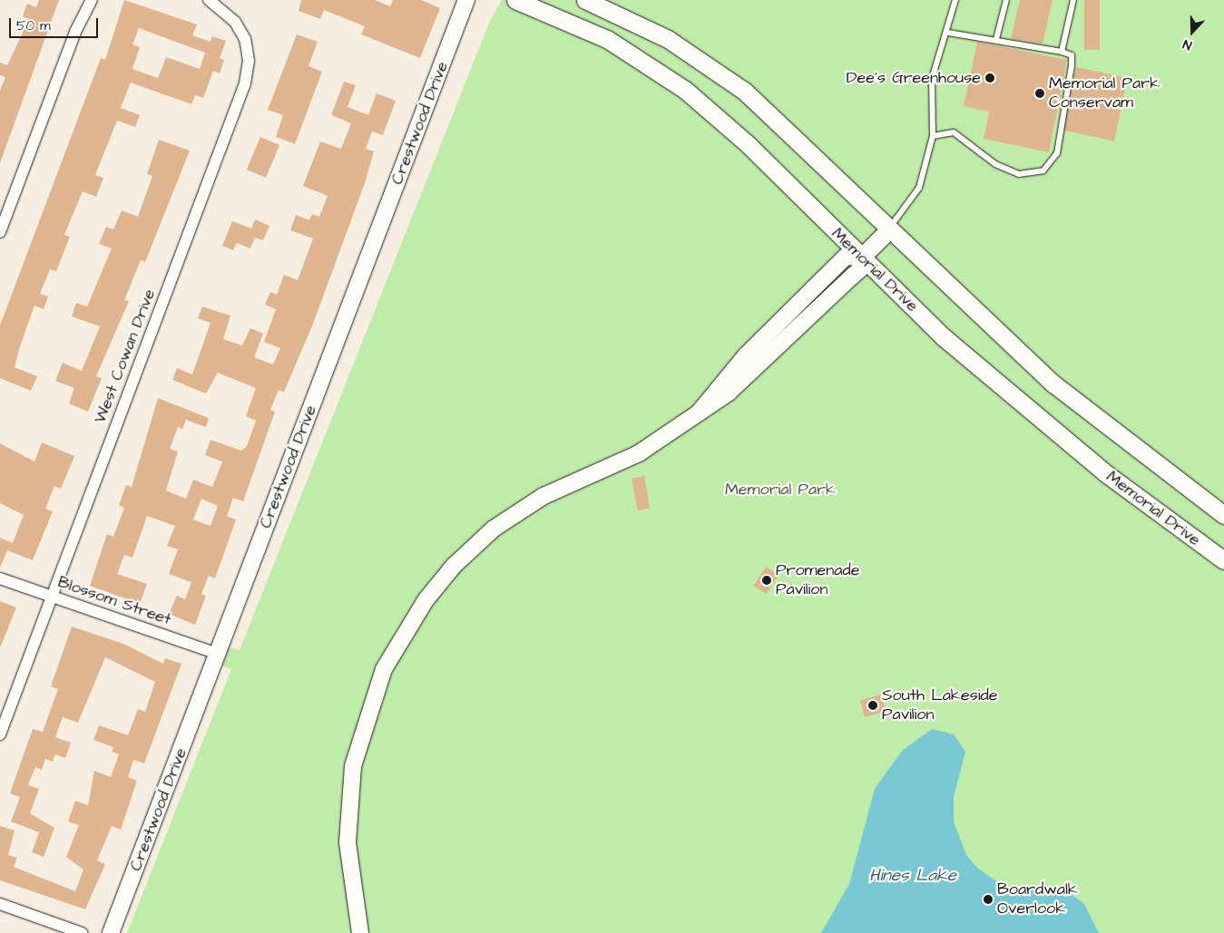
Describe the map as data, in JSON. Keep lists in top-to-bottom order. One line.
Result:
{"streets":{"main road":["Memorial Drive"],"street":["Crestwood Drive","West Cowan Drive","Blossom Street"]},"crossings":[["Crestwood Drive","Blossom Street"],["West Cowan Drive","Blossom Street"]],"water":["Hines Lake"],"parks":["Memorial Park"],"places":["Dee's Greenhouse","Memorial Park Conservam","Promenade Pavilion","South Lakeside Pavilion","Boardwalk Overlook"],"scale_bar":"50 m","north":"bottom"}
